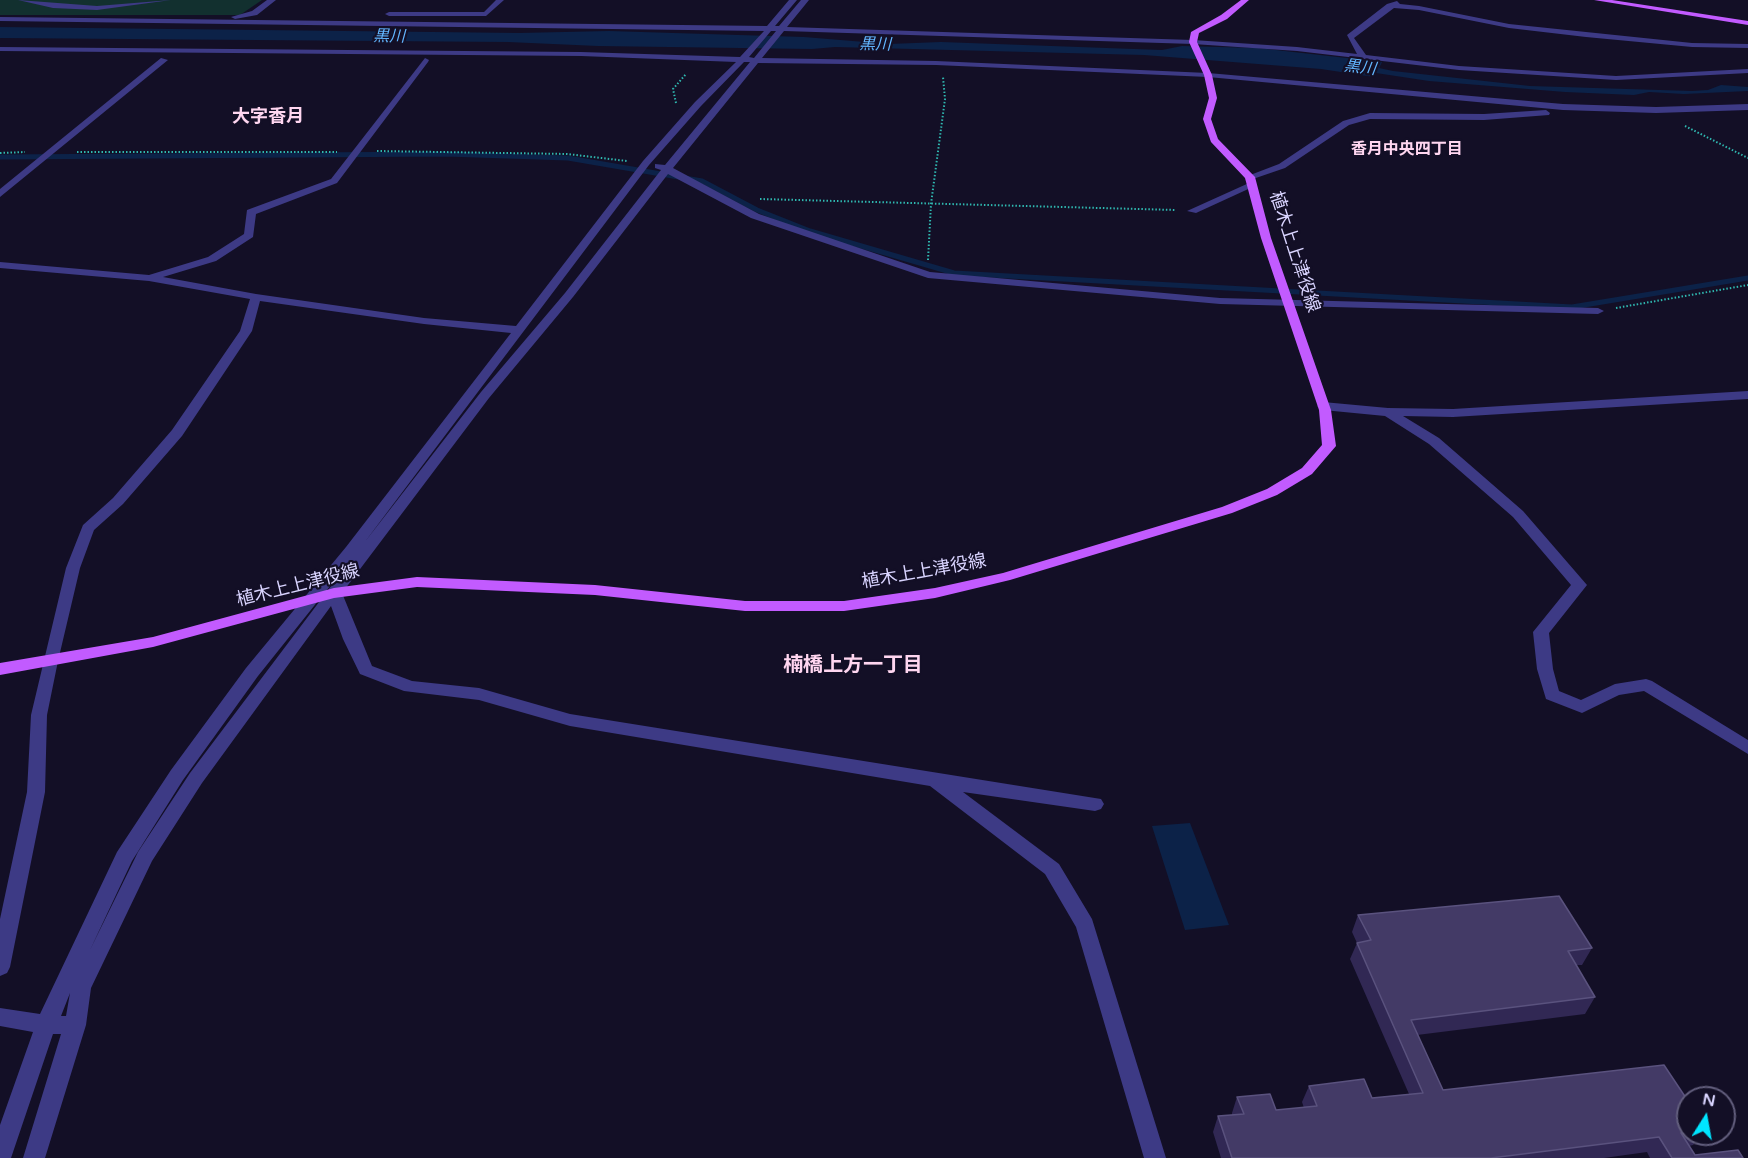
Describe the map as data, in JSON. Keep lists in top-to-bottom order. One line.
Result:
{"streets":{"main road":["植木上上津役線"]},"districts":["大字香月","香月中央四丁目","楠橋上方一丁目"],"water":["黒川"],"north":"top"}
